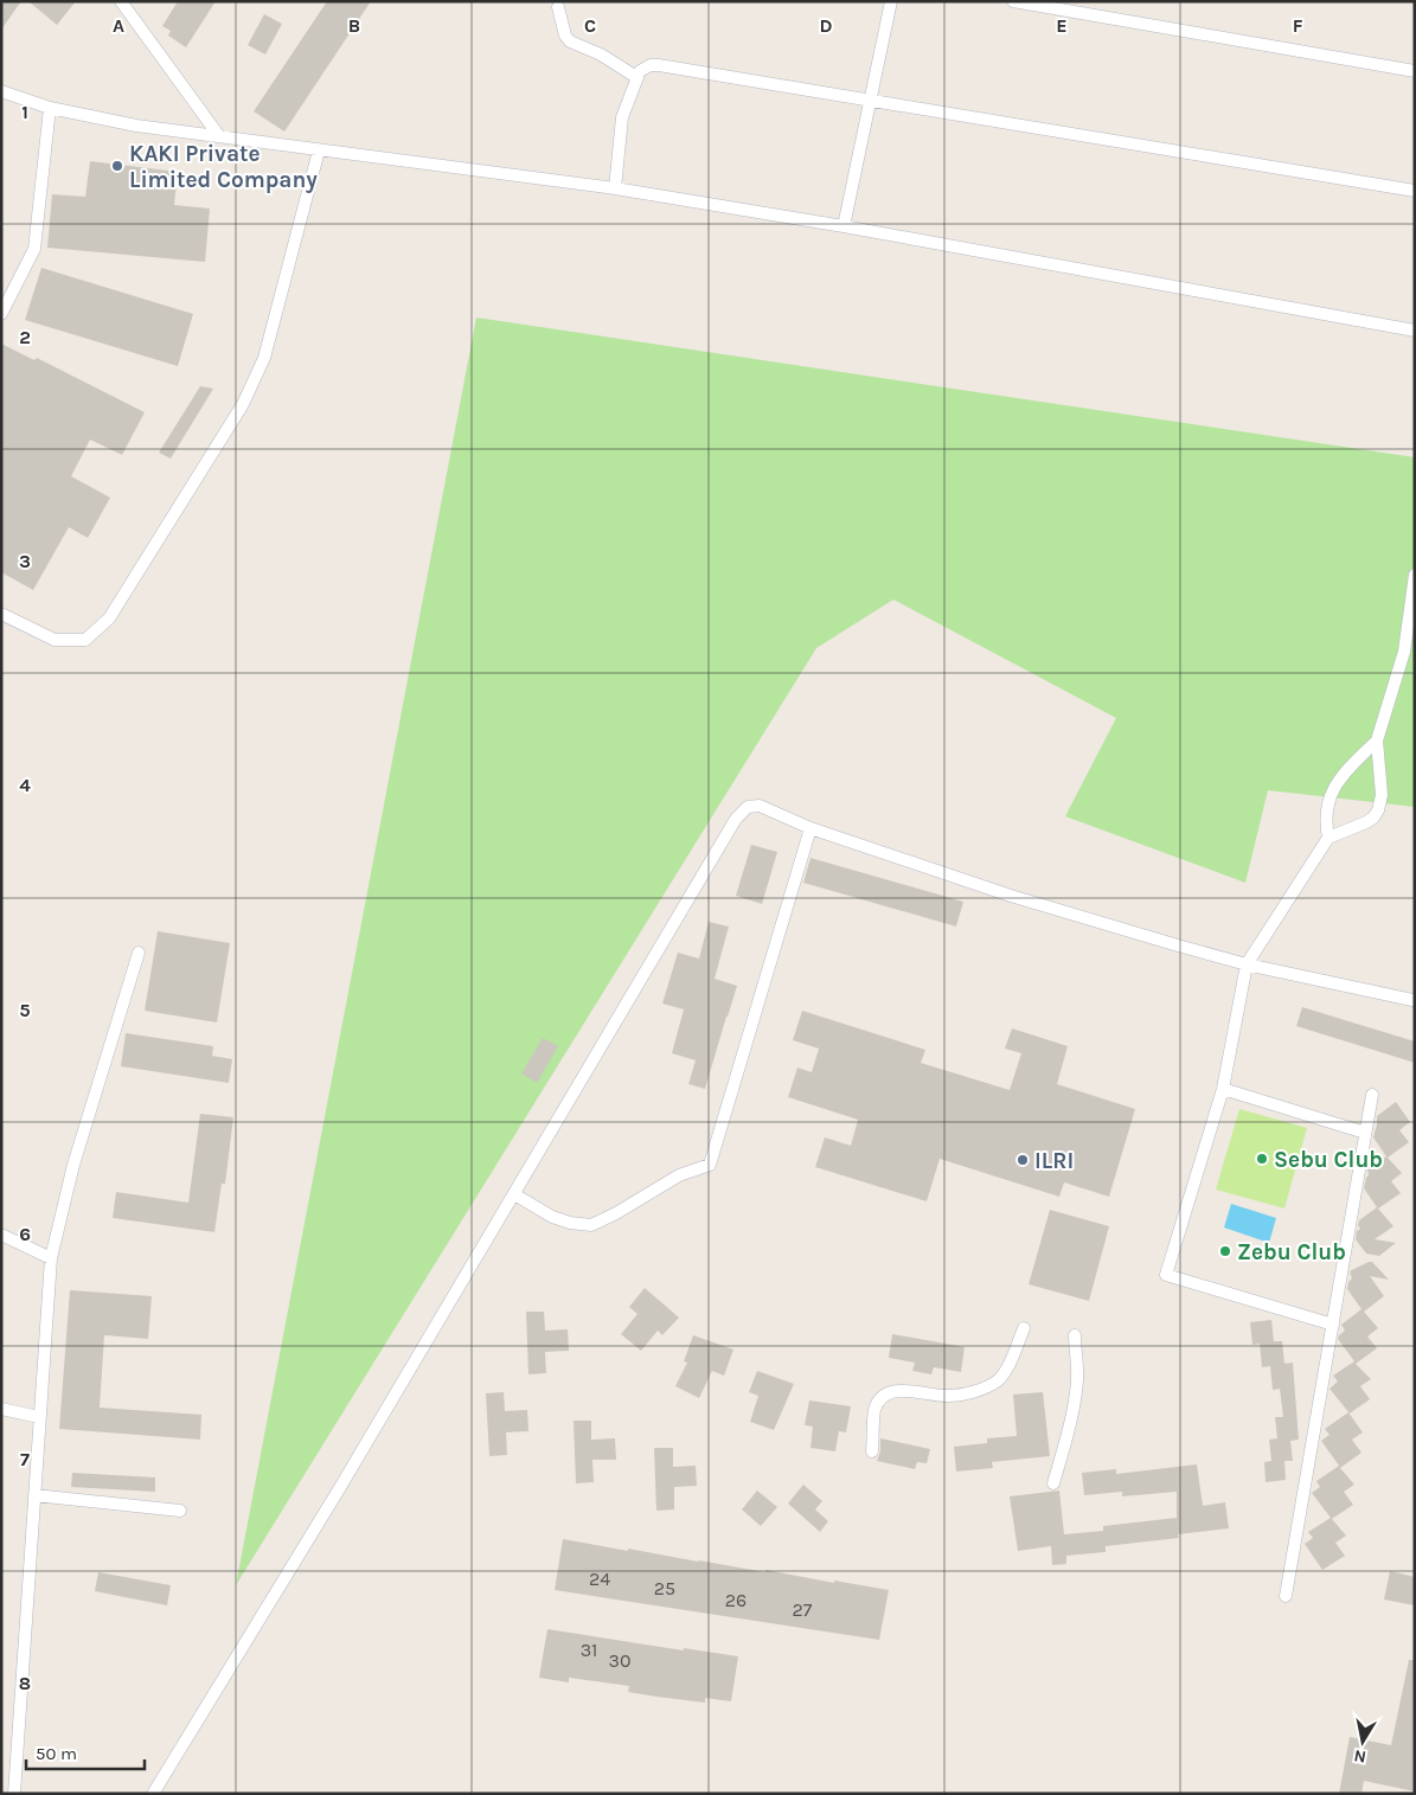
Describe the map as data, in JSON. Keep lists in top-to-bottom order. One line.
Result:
{"places":["KAKI Private Limited Company","Sebu Club","ILRI","Zebu Club"],"house_numbers":["24","25","26","27","31","30"],"scale_bar":"50 m","north":"bottom","grid":{"columns":["A","B","C","D","E","F"],"rows":["1","2","3","4","5","6","7","8"]}}
